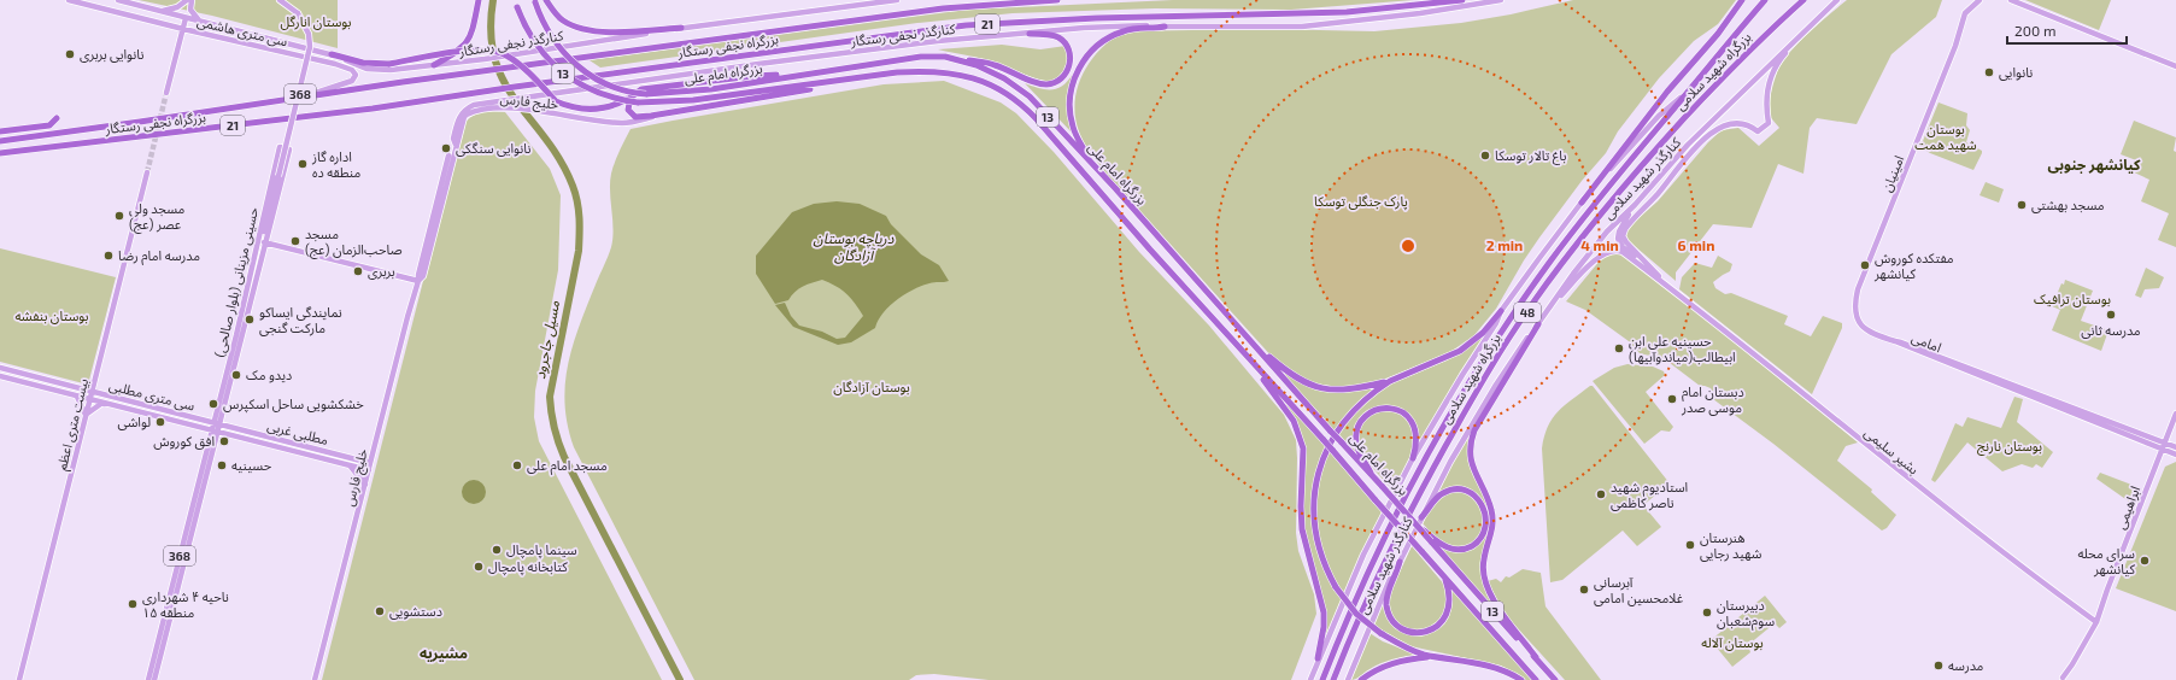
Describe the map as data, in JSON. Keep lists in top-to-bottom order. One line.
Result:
{"streets":{"highway":["21","بزرگراه نجفی رستگار","بزرگراه شهید سلامی","13","بزرگراه امام علی","48"],"main road":["سی متری هاشمی","کنارگذر نجفی رستگار","368","خلیج فارس","امینیان","کنارگذر شهید سلامی","حسینی مزینانی (بلوار صالحی)","امامی","سی متری مطلبی","بیست متری اعظم","مطلبی غربی","بشیر سلیمی","ابراهیمی"]},"crossings":[["سی متری هاشمی","کنارگذر نجفی رستگار"],["سی متری هاشمی","بزرگراه نجفی رستگار"],["کنارگذر نجفی رستگار","خلیج فارس"],["بزرگراه شهید سلامی","کنارگذر شهید سلامی"],["368","حسینی مزینانی (بلوار صالحی)"],["368","مطلبی غربی"],["خلیج فارس","مطلبی غربی"],["امینیان","امامی"],["حسینی مزینانی (بلوار صالحی)","سی متری مطلبی"],["حسینی مزینانی (بلوار صالحی)","مطلبی غربی"],["امامی","ابراهیمی"],["سی متری مطلبی","بیست متری اعظم"],["سی متری مطلبی","مطلبی غربی"],["بیست متری اعظم","مطلبی غربی"],["بشیر سلیمی","ابراهیمی"]],"districts":["کیانشهر جنوبی","مشیریه"],"water":["دریاچه بوستان آزادگان","مسیل جاجرود"],"parks":["بوستان انارگل","بوستان شهید همت","پارک جنگلی توسکا","بوستان ترافیک","بوستان بنفشه","بوستان آزادگان","بوستان نارنج","بوستان آلاله"],"places":["نانوایی بربری","نانوایی","نانوایی سنگکی","باغ تالار توسکا","اداره گاز منطقه ده","مسجد بهشتی","مسجد ولی عصر (عج)","مسجد صاحب‌الزمان (عج)","مدرسه امام رضا","مفتکده کوروش کیانشهر","بربری","مدرسه ثانی","نمایندگی ایساکو مارکت گنجی","حسینیه علی ابن ابیطالب(میاندوآبیها)","دیدو مک","دبستان امام موسی صدر","خشکشویی ساحل اسکپرس","لواشی","افق کوروش","حسینیه","مسجد امام علی","استادیوم شهید ناصر کاظمی","هنرستان شهید رجایی","سینما پامچال","سرای محله کیانشهر","کتابخانه پامچال","آبرسانی غلامحسین امامی","ناحیه ۴ شهرداری منطقه ۱۵","دستشویی","دبیرستان سوم‌شعبان","مدرسه"],"scale_bar":"200 m","rings":["2 min","4 min","6 min"]}
